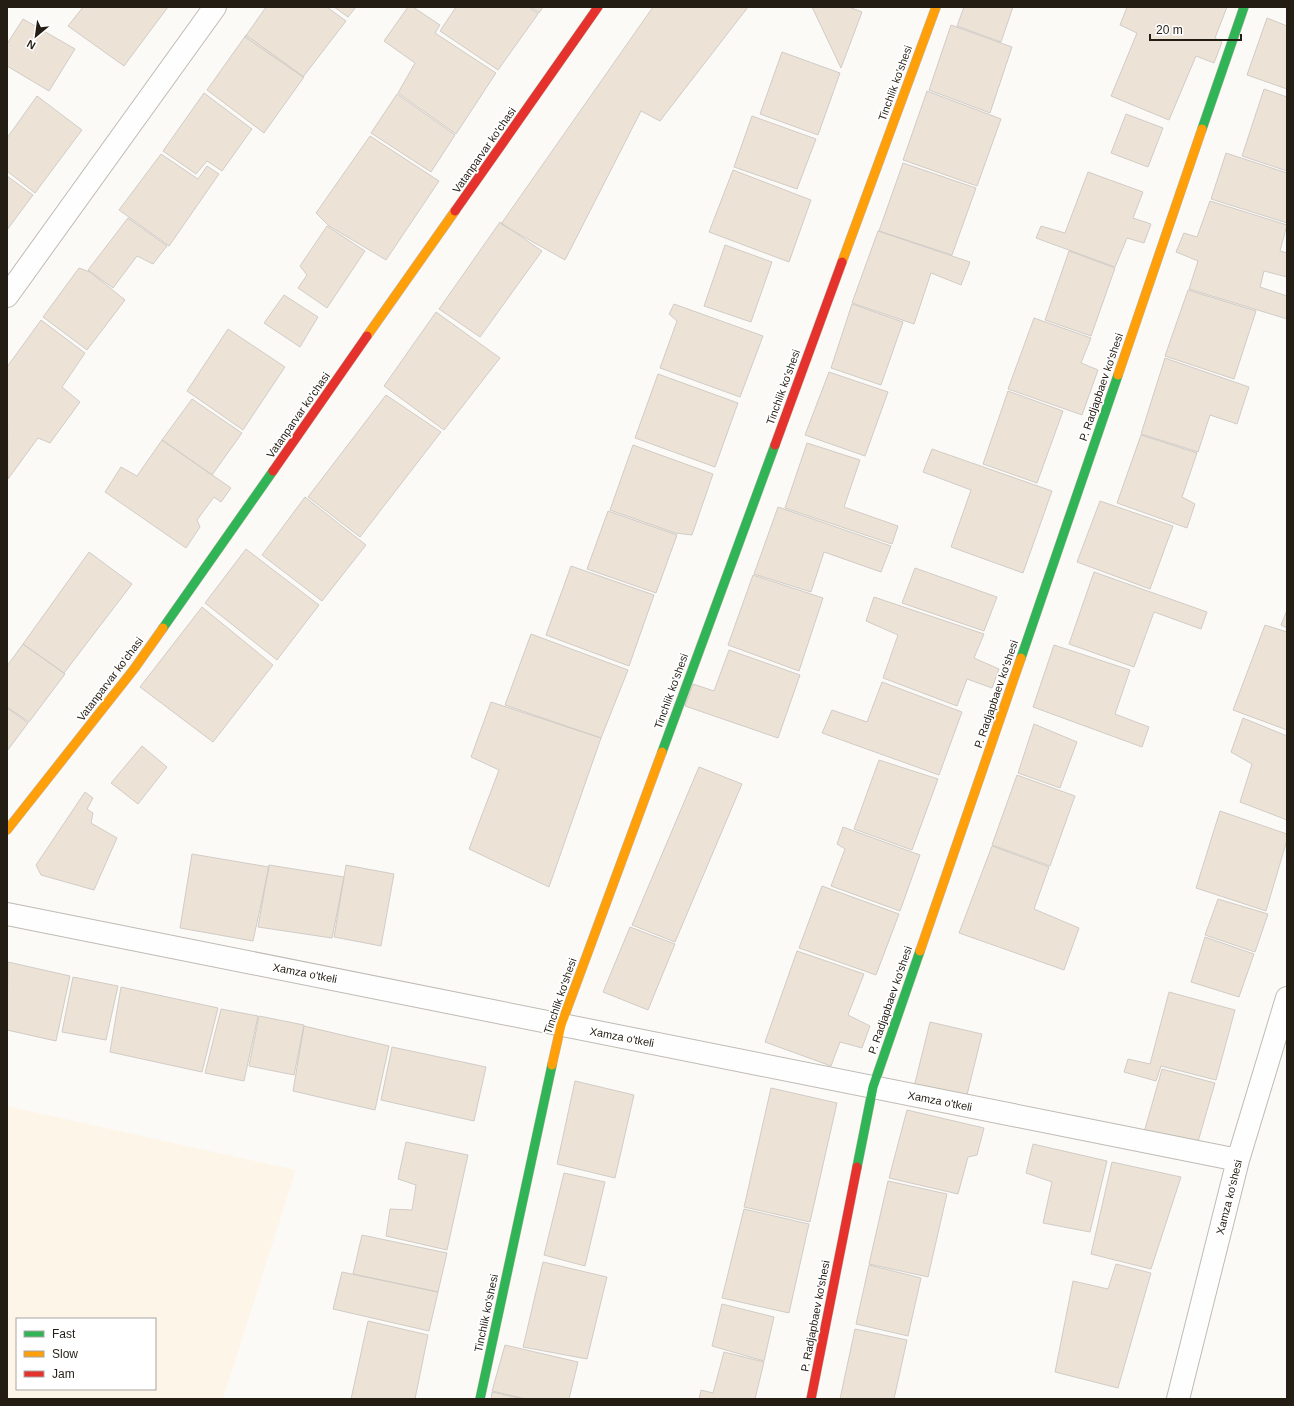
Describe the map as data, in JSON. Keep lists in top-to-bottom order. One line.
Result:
{"streets":{"street":["Tinchlik ko'shesi","Vatanparvar ko'chasi","P. Radjapbaev ko'shesi","Xamza o'tkeli","Xamza ko'shesi"]},"crossings":[["Tinchlik ko'shesi","Xamza o'tkeli"],["P. Radjapbaev ko'shesi","Xamza o'tkeli"],["Xamza o'tkeli","Xamza ko'shesi"]],"legend":["Fast","Slow","Jam"],"scale_bar":"20 m","north":"bottom left"}
